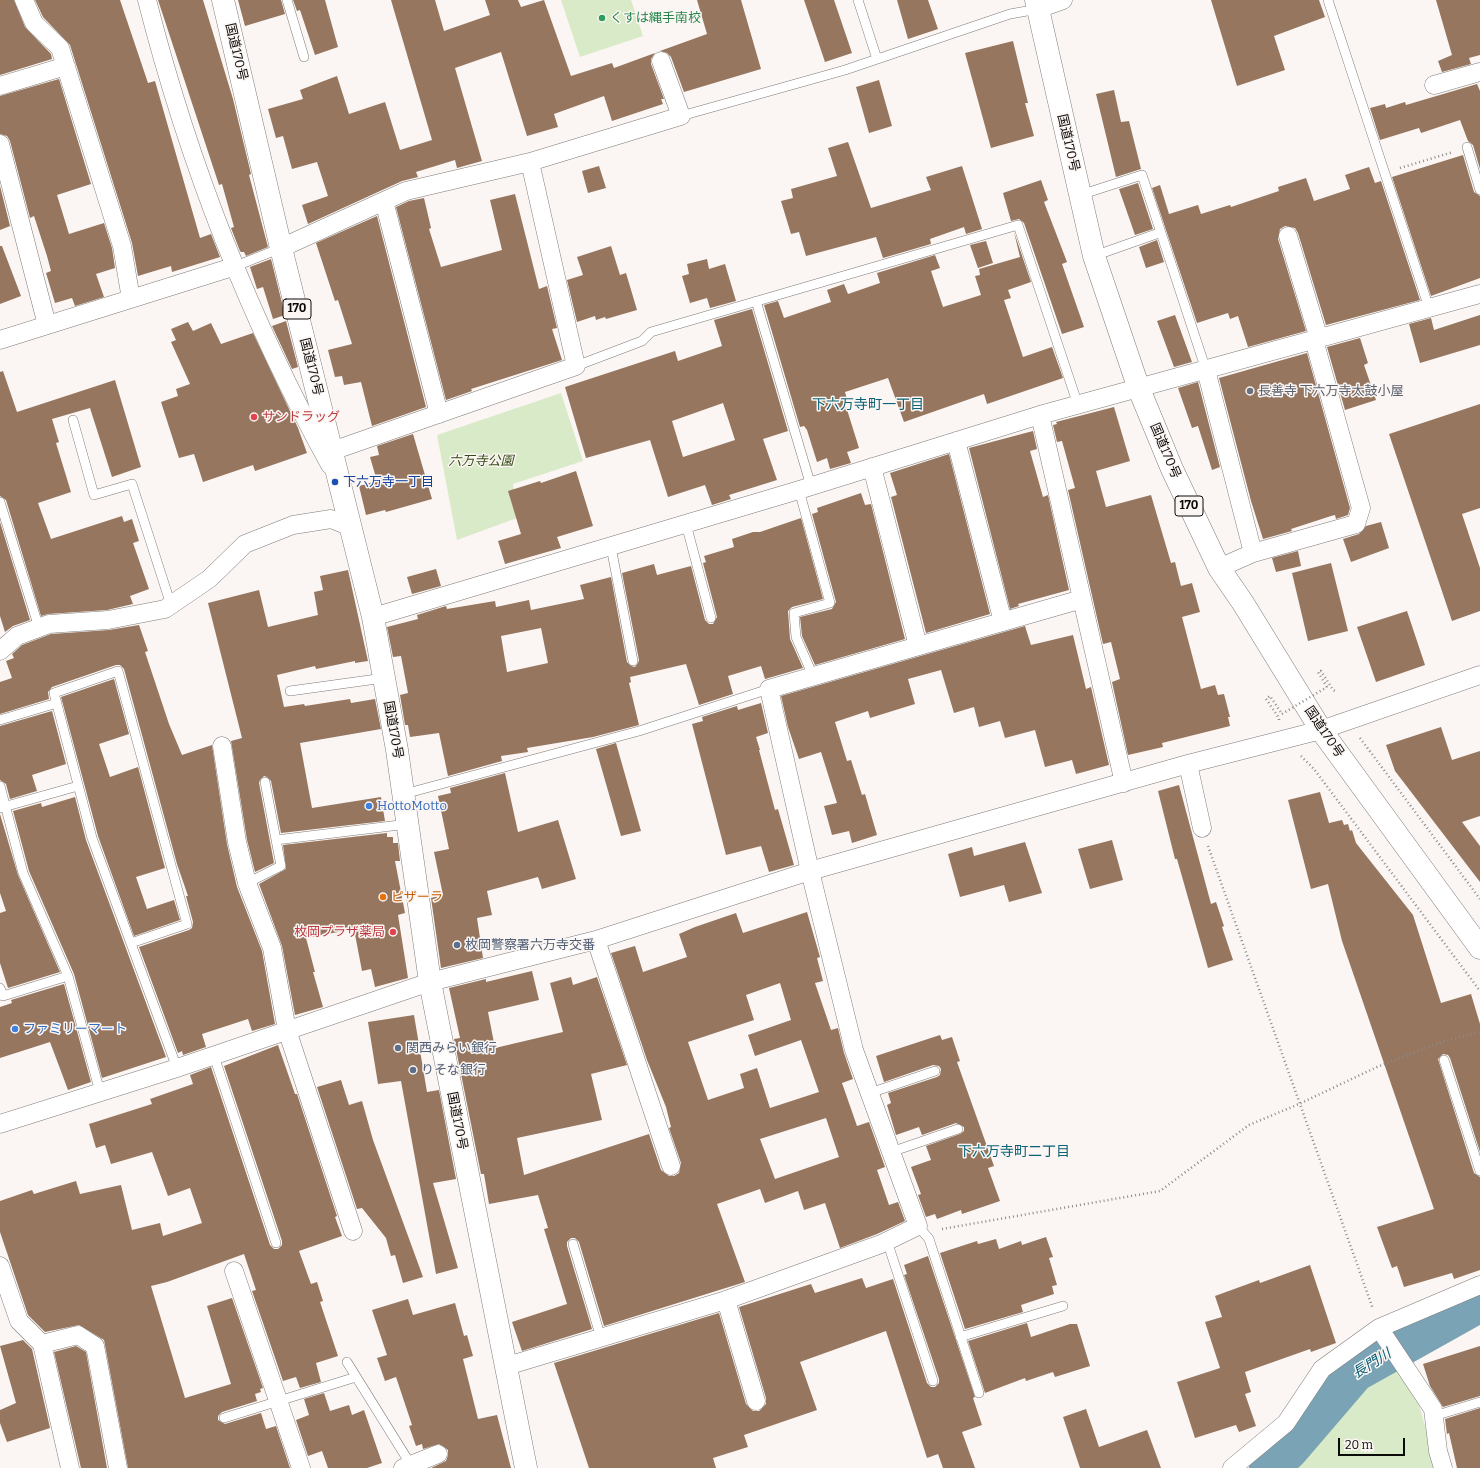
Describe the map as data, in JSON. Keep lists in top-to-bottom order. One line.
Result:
{"streets":{"highway":["国道170号","170"]},"districts":["下六万寺町一丁目","下六万寺町二丁目"],"water":["長門川"],"parks":["六万寺公園"],"places":["くすは縄手南校","長善寺 下六万寺太鼓小屋","サンドラッグ","下六万寺一丁目","HottoMotto","ピザーラ","枚岡プラザ薬局","枚岡警察署六万寺交番","ファミリーマート","関西みらい銀行","りそな銀行"],"scale_bar":"20 m"}
